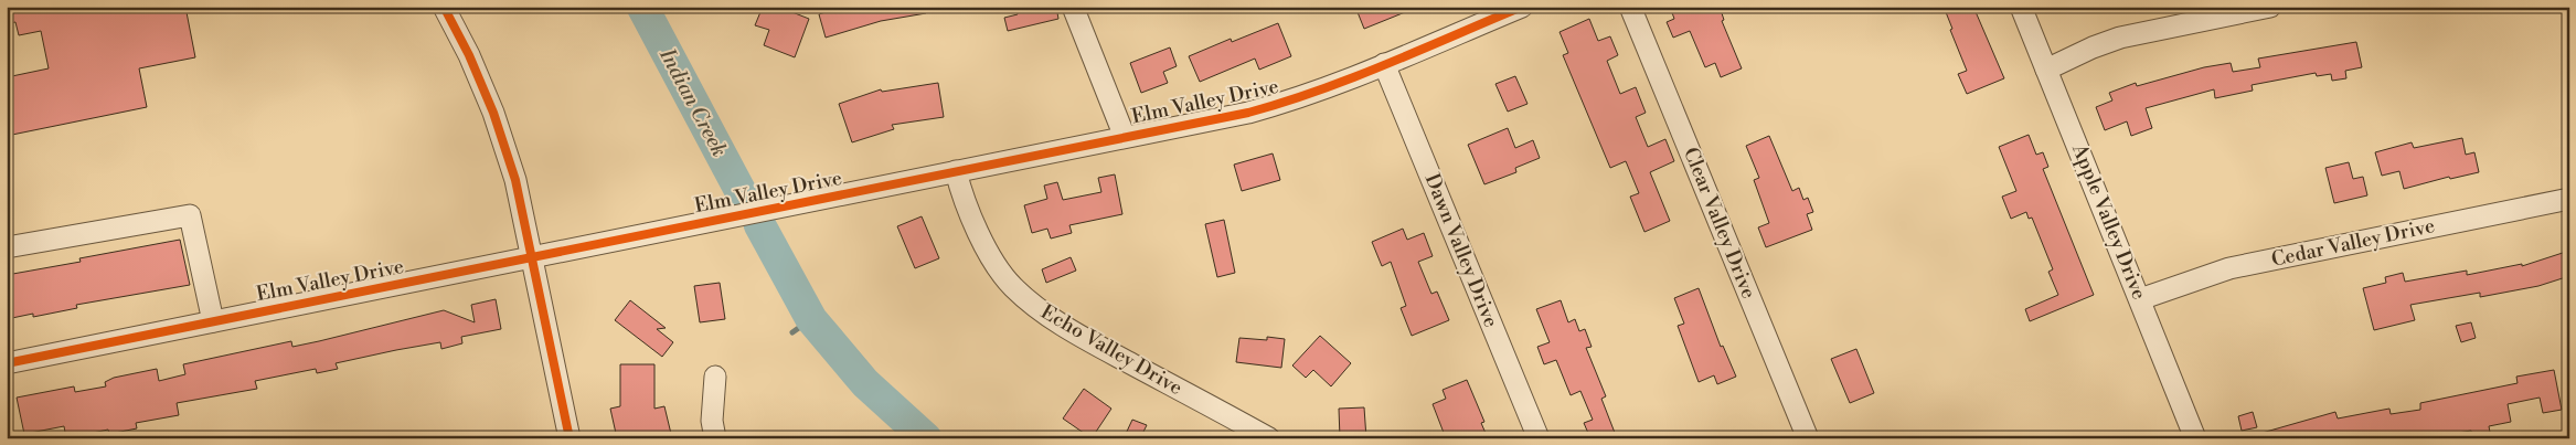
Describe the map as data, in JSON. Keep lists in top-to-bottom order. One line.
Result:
{"streets":{"street":["Elm Valley Drive","Apple Valley Drive","Clear Valley Drive","Cedar Valley Drive","Dawn Valley Drive","Echo Valley Drive"]},"crossings":[["Elm Valley Drive","Dawn Valley Drive"],["Elm Valley Drive","Echo Valley Drive"],["Apple Valley Drive","Cedar Valley Drive"]],"water":["Indian Creek"]}
